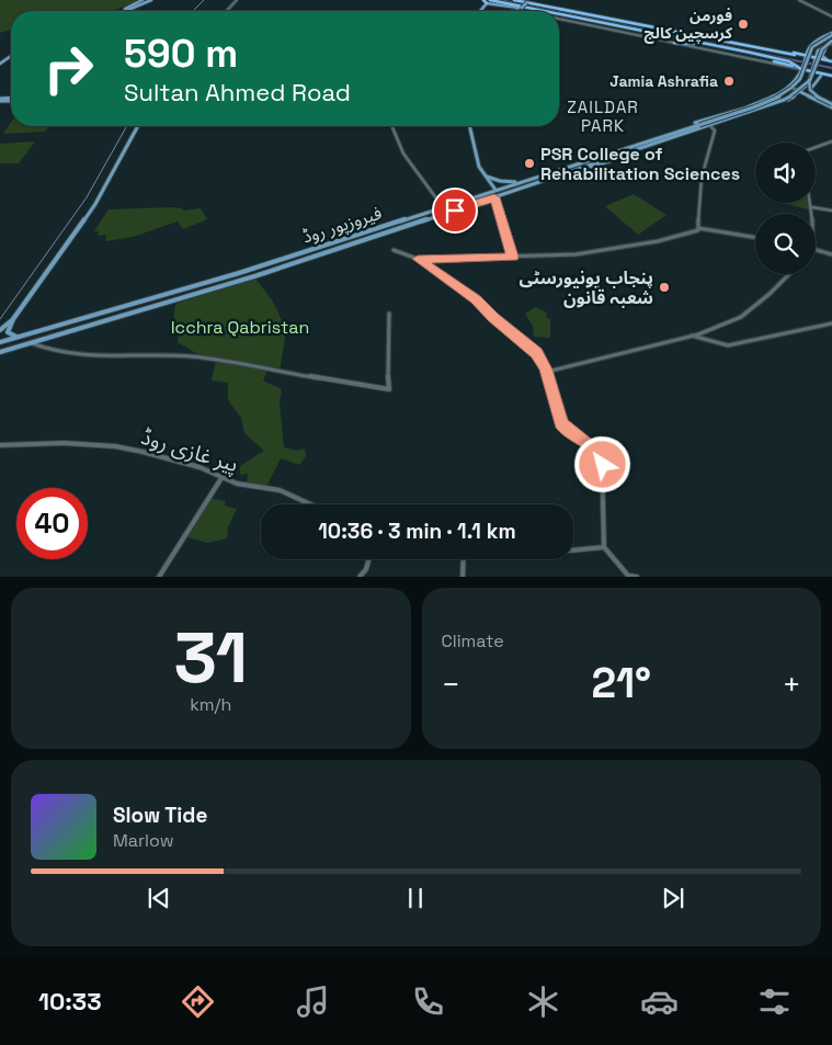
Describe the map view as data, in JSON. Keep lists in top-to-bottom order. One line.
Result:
{"streets":{"main road":["فیروزپور روڈ"],"street":["پیر غازی روڈ"]},"districts":["ZAILDAR PARK"],"parks":["Icchra Qabristan"],"places":["فورمن کرسچین کالج","Jamia Ashrafia","PSR College of Rehabilitation Sciences","پنجاب یونیورسٹی شعبہ قانون"],"page":{"turn":["590 m","Sultan Ahmed Road"],"limit":"40","trip":"10:36 · 3 min · 1.1 km","tile":[["31","km/h"],"Climate"],"heat":["−","21°","+"],"song":["Slow Tide","Marlow"],"tabs":"10:33"}}
